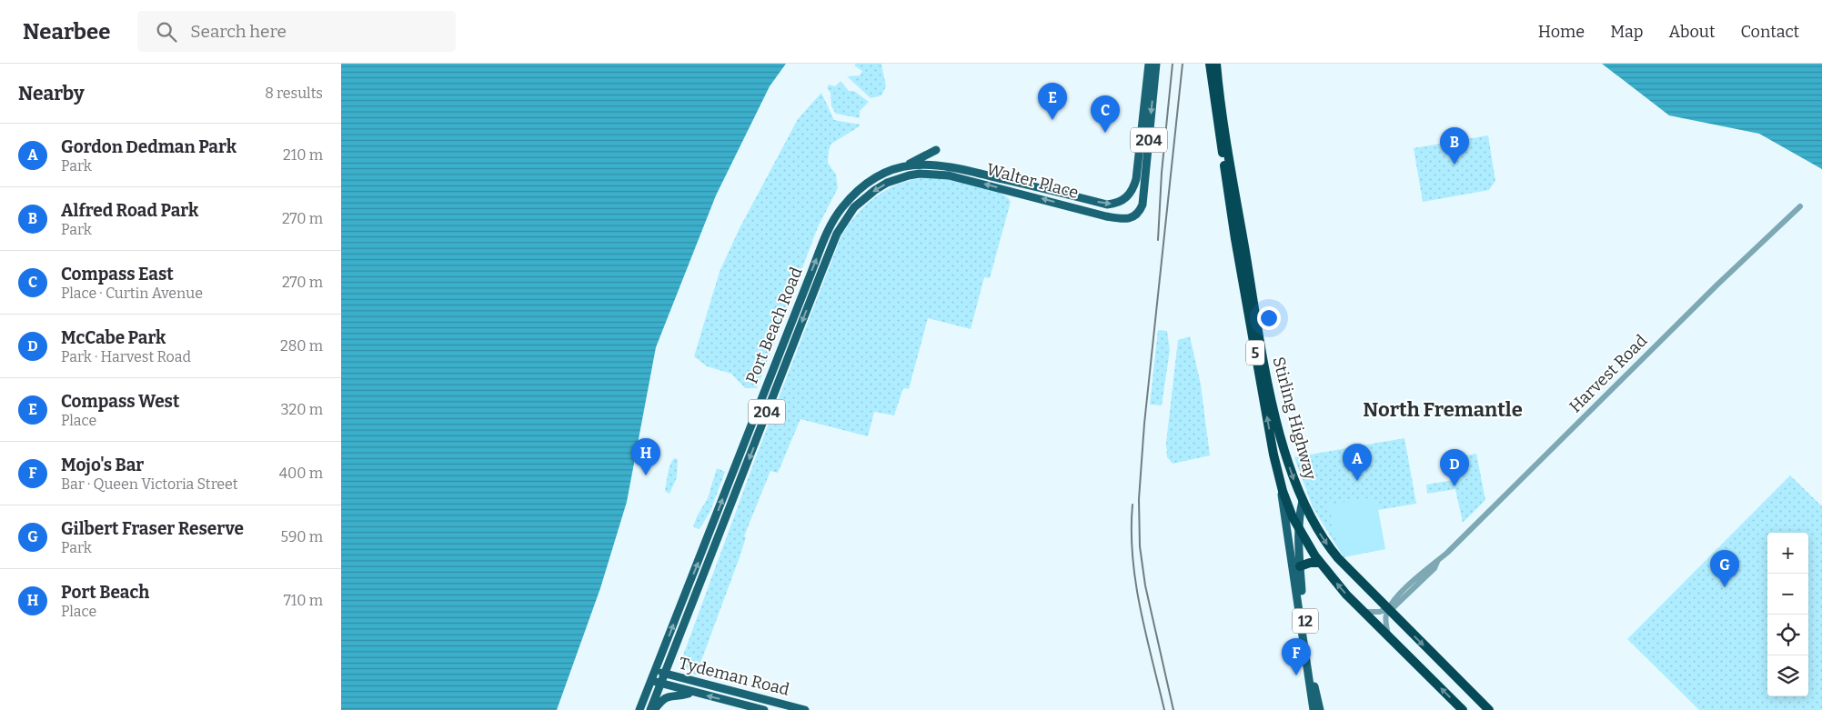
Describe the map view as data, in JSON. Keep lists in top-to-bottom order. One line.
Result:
{"streets":{"highway":["5","Stirling Highway"],"main road":["204","Walter Place","Port Beach Road","12","Tydeman Road"],"street":["Harvest Road"]},"crossings":[["Walter Place","Port Beach Road"],["Port Beach Road","Tydeman Road"],["Harvest Road","Stirling Highway"],["Stirling Highway","12"]],"districts":["North Fremantle"],"page":{"header":"Nearbee","search":"Search here","nav":["Home","Map","About","Contact"],"heading":["Nearby","8 results"],"pins":["E","C","B","H","A","D","G","F"],"list":[{"mark":"A","name":"Gordon Dedman Park","note":"Park","value":"210 m"},{"mark":"B","name":"Alfred Road Park","note":"Park","value":"270 m"},{"mark":"C","name":"Compass East","note":"Place · Curtin Avenue","value":"270 m"},{"mark":"D","name":"McCabe Park","note":"Park · Harvest Road","value":"280 m"},{"mark":"E","name":"Compass West","note":"Place","value":"320 m"},{"mark":"F","name":"Mojo's Bar","note":"Bar · Queen Victoria Street","value":"400 m"},{"mark":"G","name":"Gilbert Fraser Reserve","note":"Park","value":"590 m"},{"mark":"H","name":"Port Beach","note":"Place","value":"710 m"}],"map_buttons":["+","−"]}}
